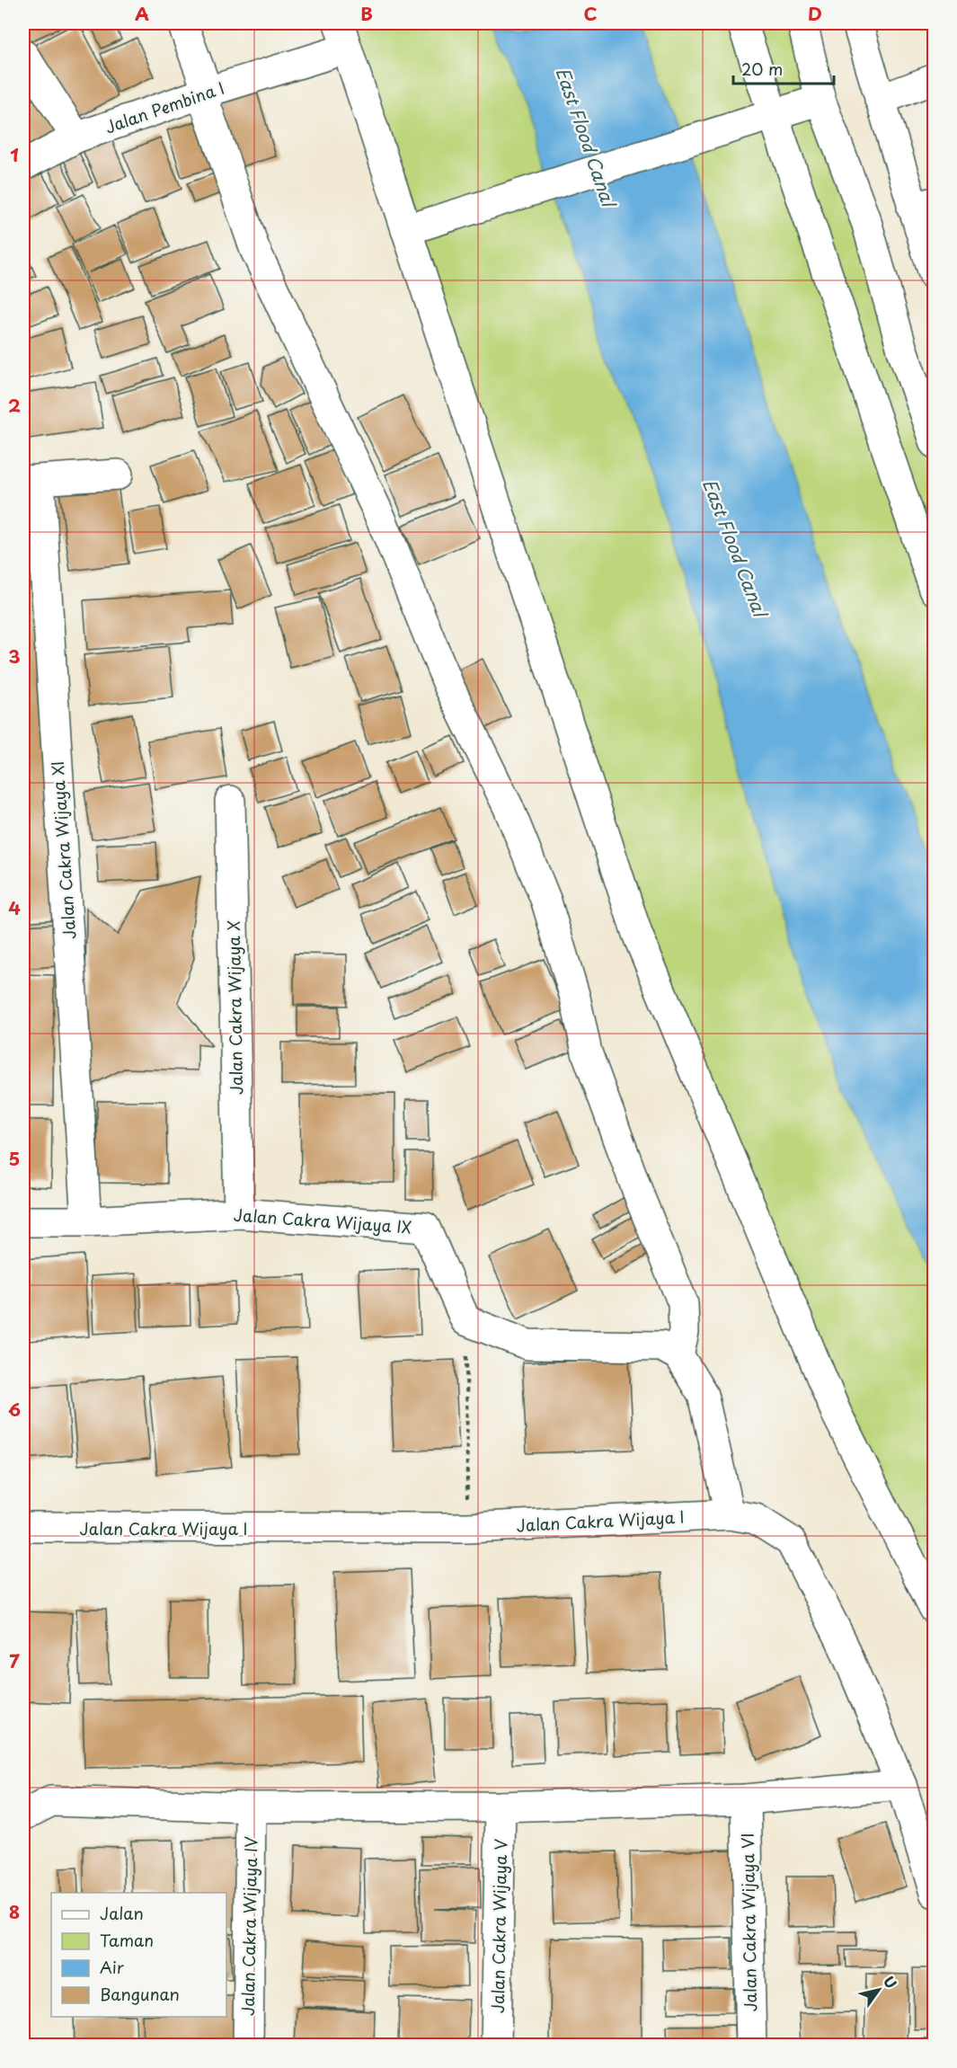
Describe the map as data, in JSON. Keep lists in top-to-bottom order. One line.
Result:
{"streets":{"street":["Jalan Pembina I","Jalan Cakra Wijaya XI","Jalan Cakra Wijaya X","Jalan Cakra Wijaya IX","Jalan Cakra Wijaya I","Jalan Cakra Wijaya VI","Jalan Cakra Wijaya IV","Jalan Cakra Wijaya V"]},"crossings":[["Jalan Cakra Wijaya XI","Jalan Cakra Wijaya IX"],["Jalan Cakra Wijaya X","Jalan Cakra Wijaya IX"]],"water":["East Flood Canal"],"legend":["Jalan","Taman","Air","Bangunan"],"scale_bar":"20 m","north":"top right","grid":{"columns":["A","B","C","D"],"rows":["1","2","3","4","5","6","7","8"]}}
